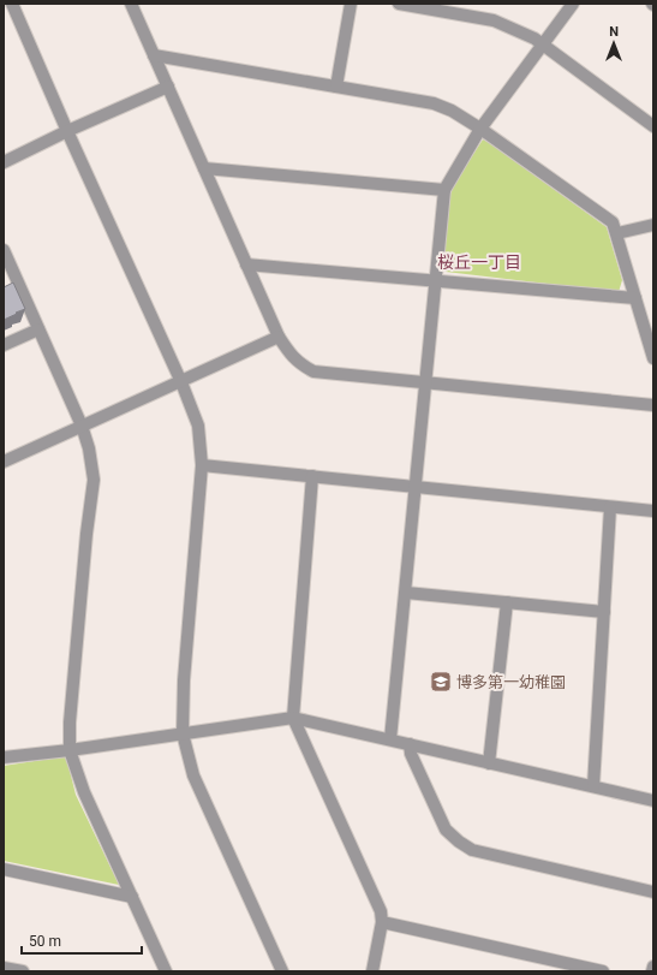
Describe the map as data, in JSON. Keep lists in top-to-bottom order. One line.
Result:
{"districts":["桜丘一丁目"],"places":{"school or university":["博多第一幼稚園"]},"scale_bar":"50 m","north":"top"}
